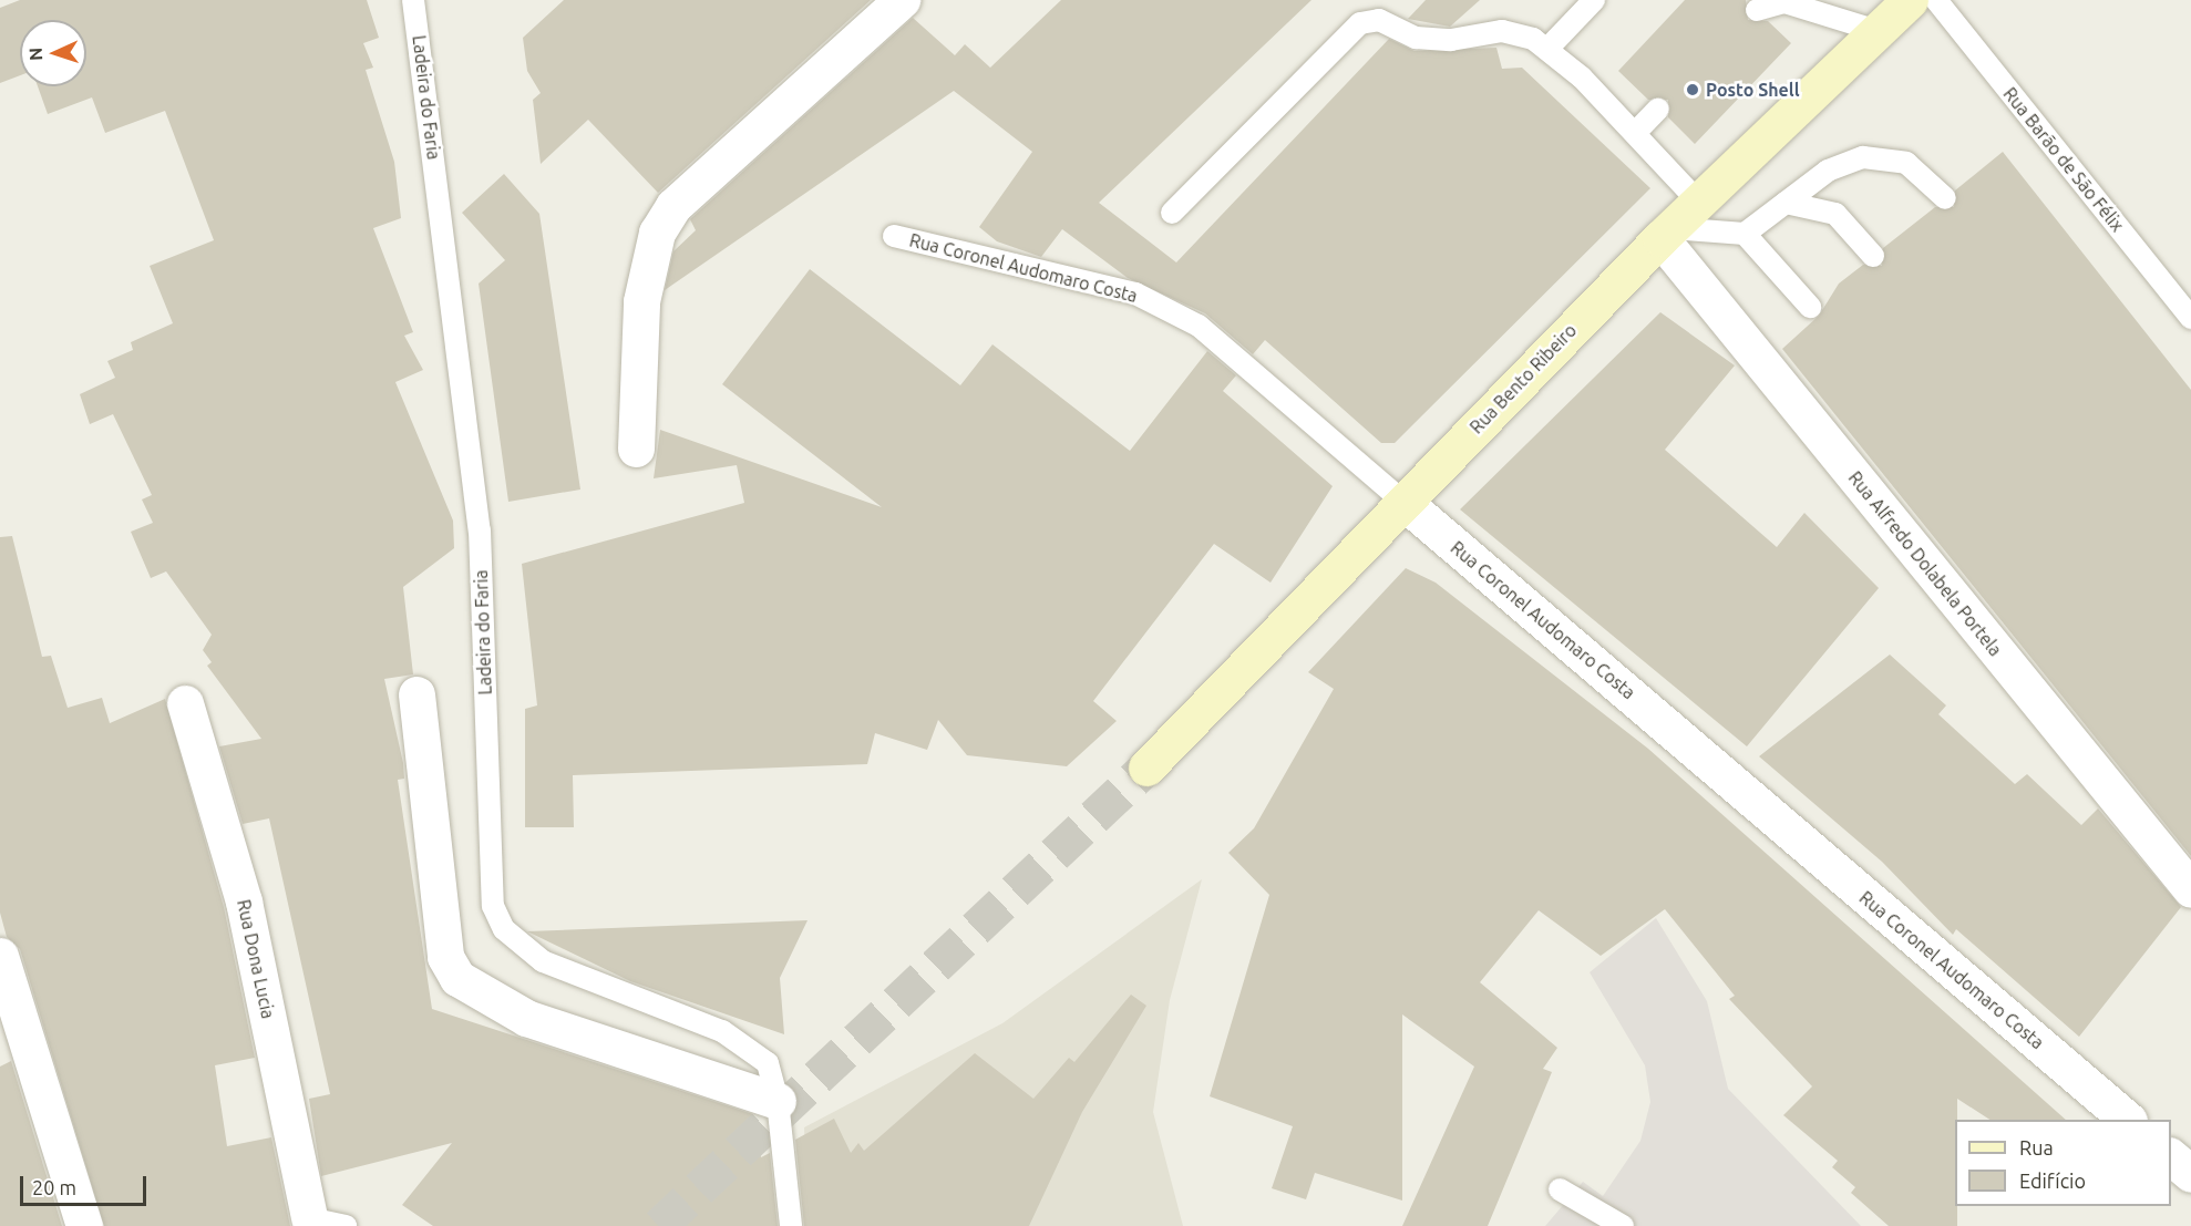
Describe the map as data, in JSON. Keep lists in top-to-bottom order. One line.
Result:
{"streets":{"street":["Rua Coronel Audomaro Costa","Rua Bento Ribeiro","Rua Alfredo Dolabela Portela","Rua Dona Lucia"],"lane":["Ladeira do Faria","Rua Barão de São Félix"]},"crossings":[["Rua Coronel Audomaro Costa","Rua Bento Ribeiro"],["Rua Bento Ribeiro","Rua Alfredo Dolabela Portela"]],"places":["Posto Shell"],"legend":["Rua","Edifício"],"scale_bar":"20 m","north":"left"}
